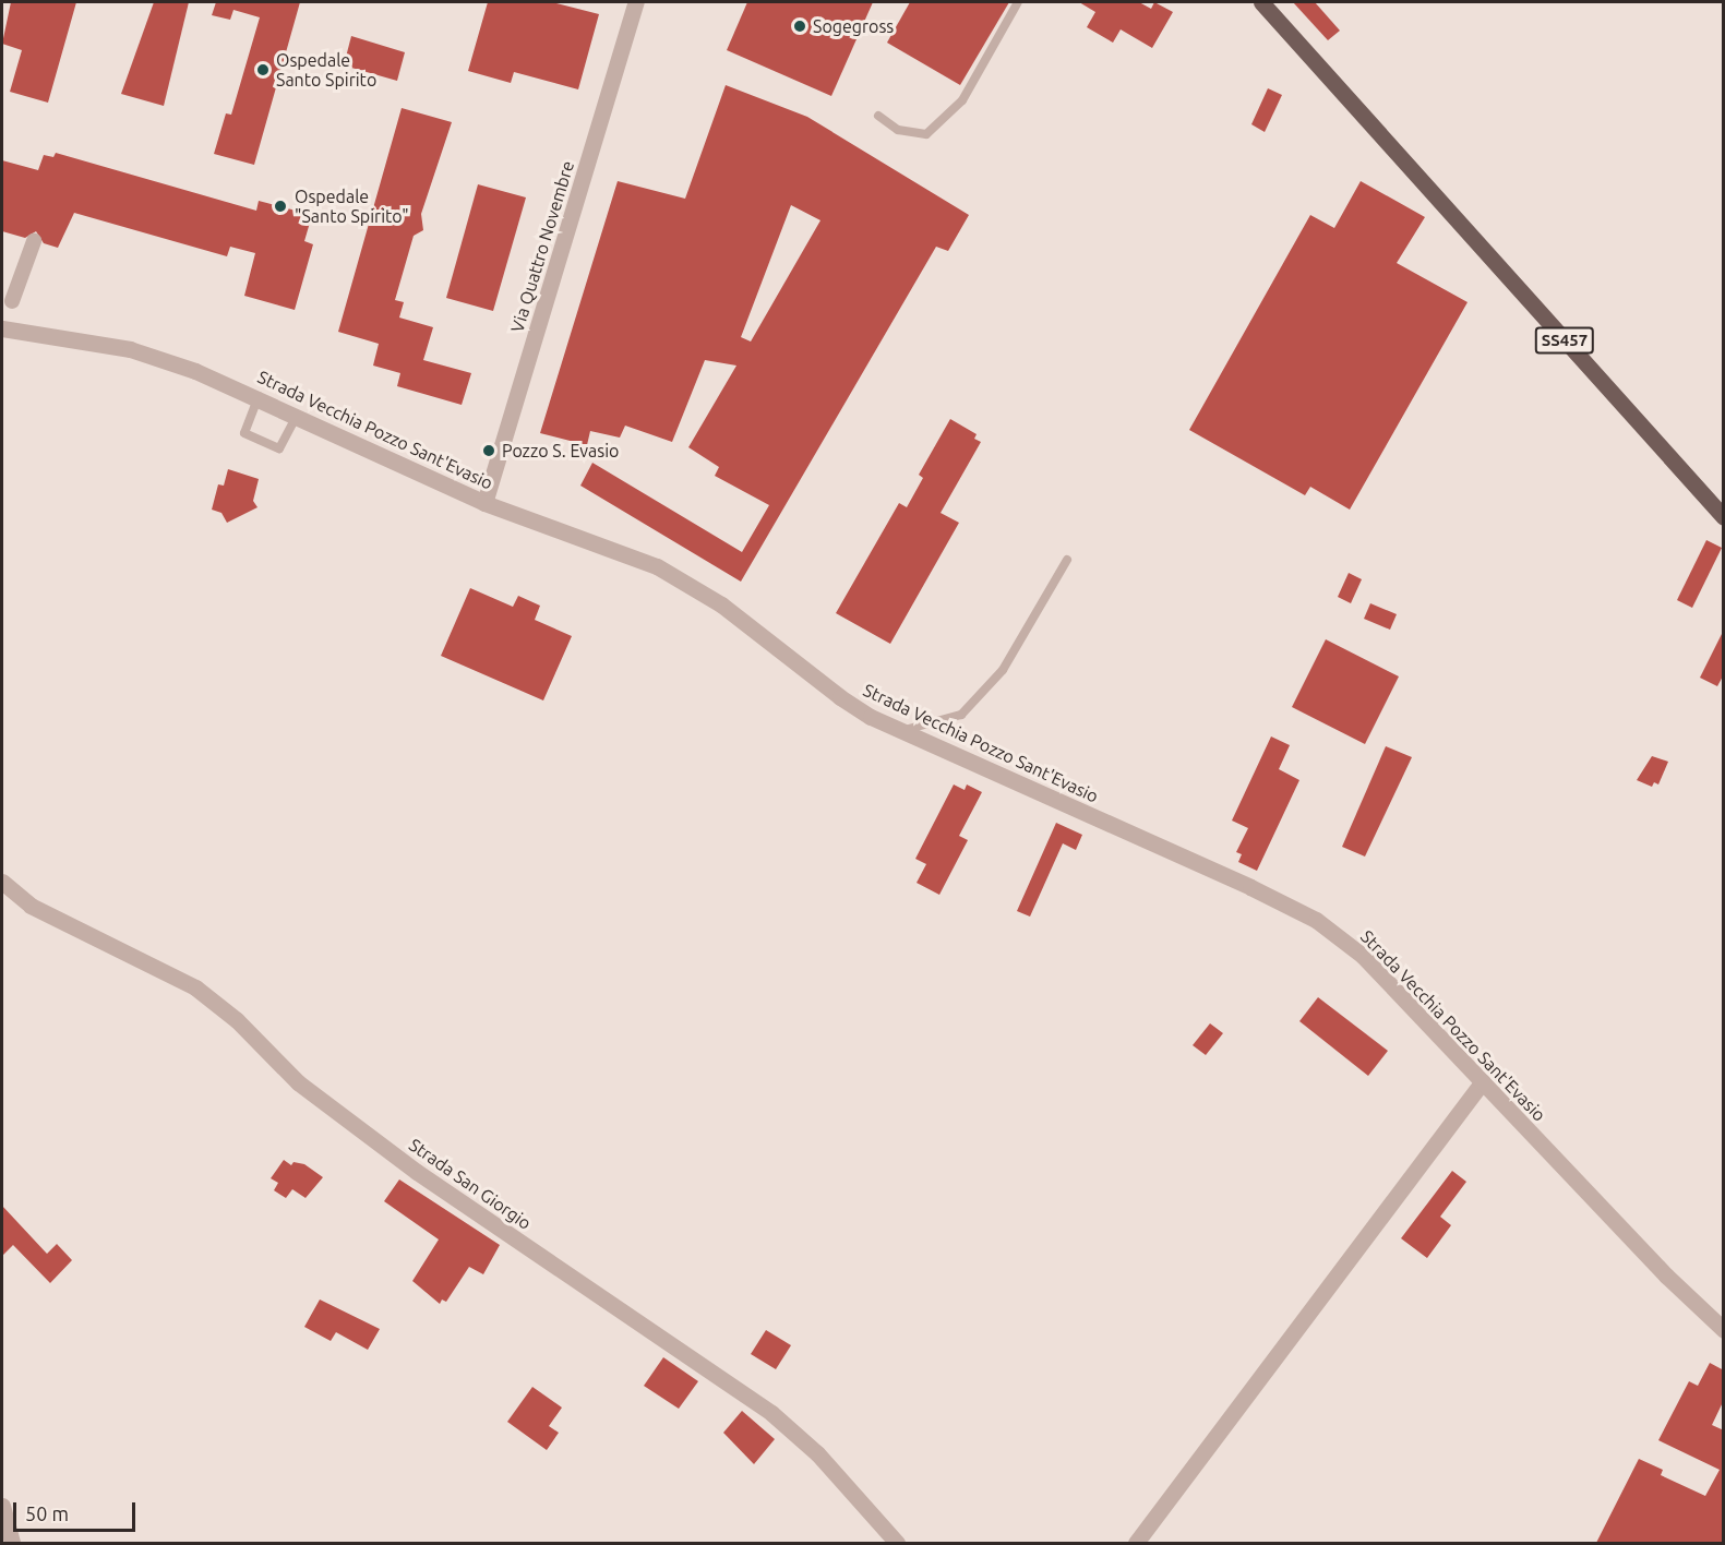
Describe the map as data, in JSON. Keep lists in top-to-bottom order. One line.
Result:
{"streets":{"main road":["SS457"],"street":["Via Quattro Novembre","Strada Vecchia Pozzo Sant'Evasio","Strada San Giorgio"]},"crossings":[["Via Quattro Novembre","Strada Vecchia Pozzo Sant'Evasio"]],"places":["Sogegross","Ospedale Santo Spirito","Ospedale \"Santo Spirito\"","Pozzo S. Evasio"],"scale_bar":"50 m"}
